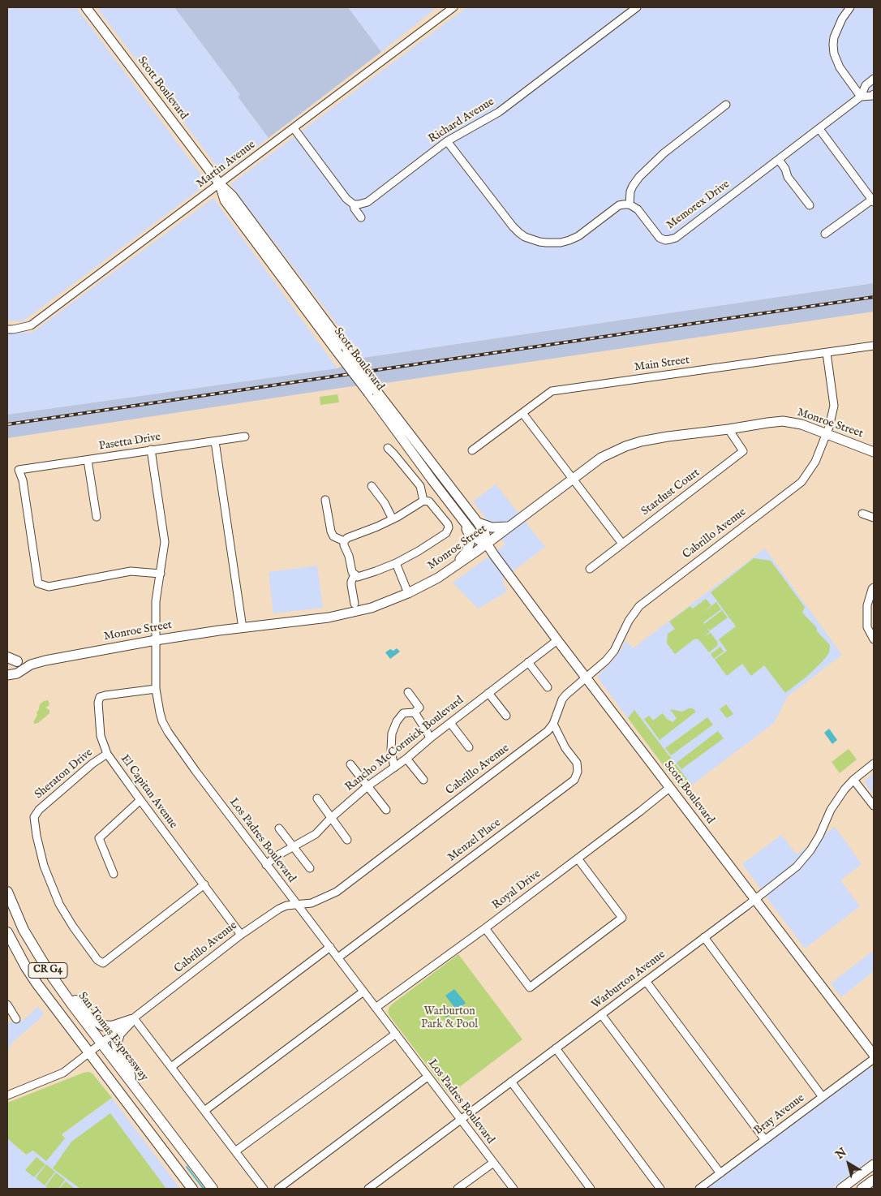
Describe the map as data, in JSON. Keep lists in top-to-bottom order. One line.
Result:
{"streets":{"highway":["CR G4","San Tomas Expressway"],"main road":["Scott Boulevard","Monroe Street"],"street":["Richard Avenue","Martin Avenue","Memorex Drive","Main Street","Pasetta Drive","Stardust Court","Cabrillo Avenue","Rancho McCormick Boulevard","Sheraton Drive","El Capitan Avenue","Los Padres Boulevard","Menzel Place","Royal Drive","Warburton Avenue","Bray Avenue"]},"crossings":[["Scott Boulevard","Martin Avenue"],["Scott Boulevard","Monroe Street"],["Scott Boulevard","Cabrillo Avenue"],["Scott Boulevard","Rancho McCormick Boulevard"],["Scott Boulevard","Royal Drive"],["Scott Boulevard","Warburton Avenue"],["Main Street","Cabrillo Avenue"],["Monroe Street","Stardust Court"],["Monroe Street","Cabrillo Avenue"],["Monroe Street","Los Padres Boulevard"],["Pasetta Drive","Los Padres Boulevard"],["Cabrillo Avenue","El Capitan Avenue"],["Cabrillo Avenue","Los Padres Boulevard"],["Cabrillo Avenue","Menzel Place"],["Cabrillo Avenue","CR G4"],["Cabrillo Avenue","San Tomas Expressway"],["Rancho McCormick Boulevard","Los Padres Boulevard"],["Sheraton Drive","El Capitan Avenue"],["El Capitan Avenue","Los Padres Boulevard"],["Los Padres Boulevard","Menzel Place"],["Los Padres Boulevard","Royal Drive"],["Los Padres Boulevard","Warburton Avenue"]],"parks":["Warburton Park & Pool"],"north":"top left"}
